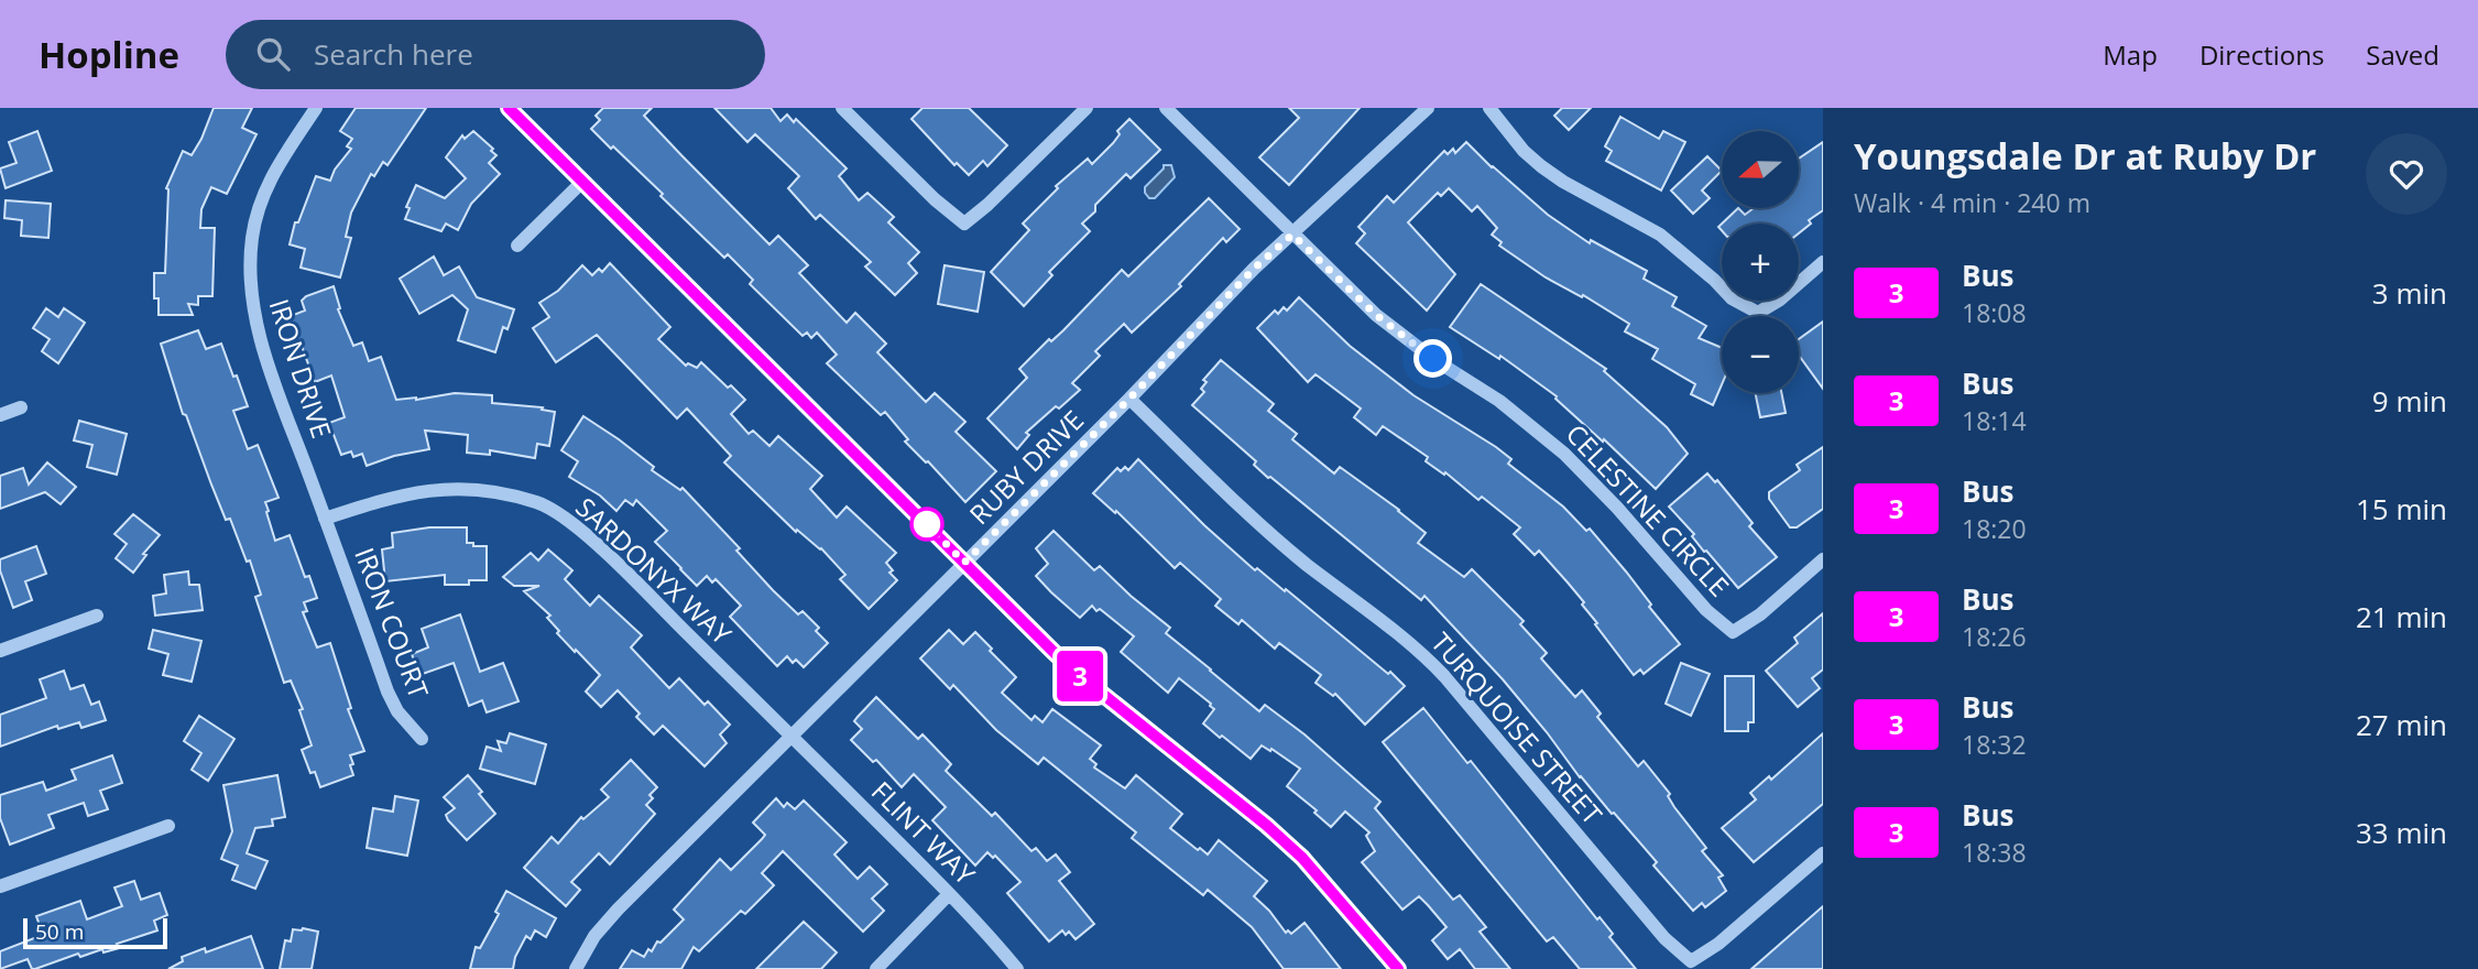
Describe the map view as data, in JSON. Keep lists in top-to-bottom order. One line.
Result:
{"streets":{"street":["IRON DRIVE","RUBY DRIVE","CELESTINE CIRCLE","SARDONYX WAY","IRON COURT","TURQUOISE STREET","FLINT WAY"]},"crossings":[["IRON DRIVE","SARDONYX WAY"],["IRON DRIVE","IRON COURT"],["RUBY DRIVE","CELESTINE CIRCLE"],["RUBY DRIVE","SARDONYX WAY"],["RUBY DRIVE","TURQUOISE STREET"],["RUBY DRIVE","FLINT WAY"],["SARDONYX WAY","IRON COURT"],["SARDONYX WAY","FLINT WAY"]],"lines":["bus line 3"],"scale_bar":"50 m","north":"left","page":{"header":"Hopline","search":"Search here","nav":["Map","Directions","Saved"],"on_map":"3","heading":["Youngsdale Dr at Ruby Dr","Walk · 4 min · 240 m"],"map_buttons":["+","−"],"list":[{"mark":"3","name":"Bus","note":"18:08","value":"3 min"},{"mark":"3","name":"Bus","note":"18:14","value":"9 min"},{"mark":"3","name":"Bus","note":"18:20","value":"15 min"},{"mark":"3","name":"Bus","note":"18:26","value":"21 min"},{"mark":"3","name":"Bus","note":"18:32","value":"27 min"},{"mark":"3","name":"Bus","note":"18:38","value":"33 min"}],"scale":"50 m"}}
